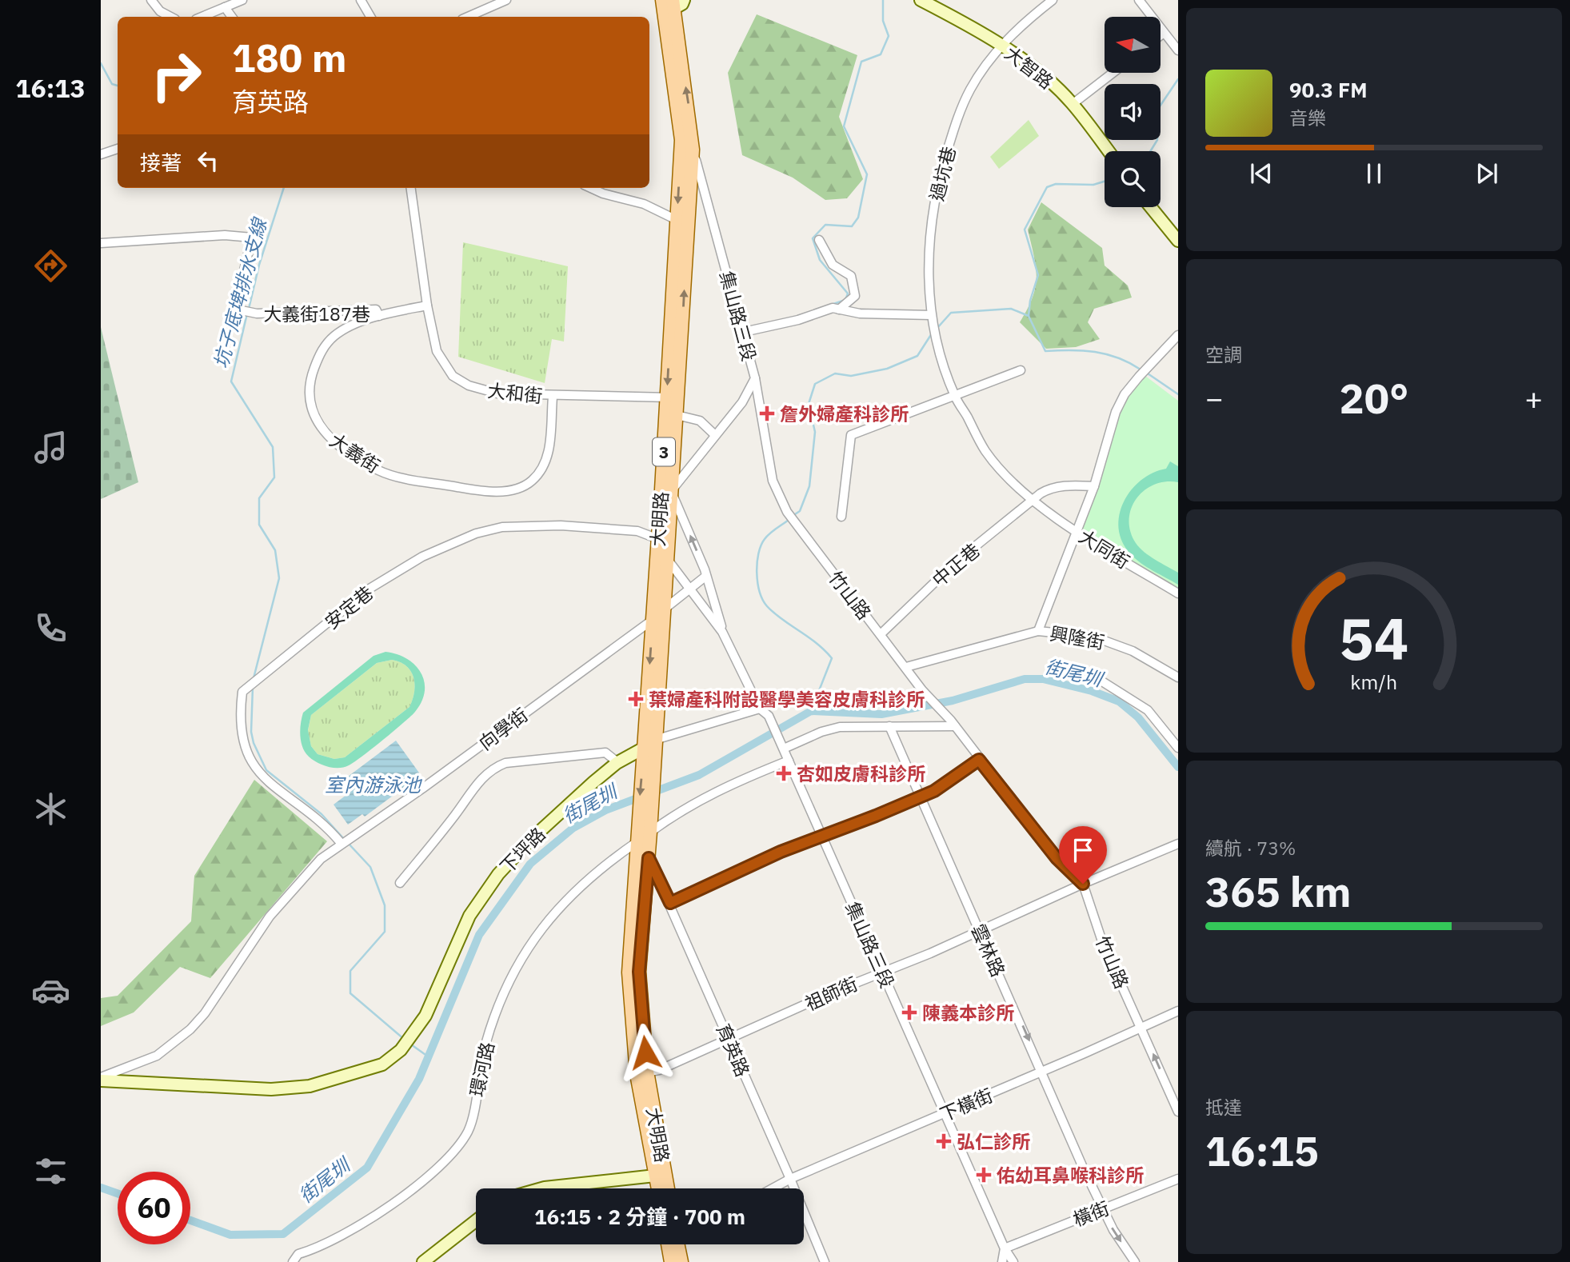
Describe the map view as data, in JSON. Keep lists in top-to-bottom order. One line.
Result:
{"streets":{"main road":["集山路三段","3","大明路"],"street":["大智路","過坑巷","大義街187巷","大和街","大義街","大同街","中正巷","竹山路","安定巷","興隆街","向學街","下坪路","雲林路","祖師街","育英路","環河路","下橫街","橫街"]},"crossings":[["大智路","過坑巷"],["大義街187巷","大義街"],["集山路三段","大明路"],["集山路三段","竹山路"],["集山路三段","下坪路"],["集山路三段","祖師街"],["集山路三段","環河路"],["集山路三段","下橫街"],["集山路三段","橫街"],["大和街","大義街"],["大和街","大明路"],["大明路","安定巷"],["大明路","向學街"],["大明路","下坪路"],["大明路","祖師街"],["大明路","育英路"],["大明路","環河路"],["大同街","中正巷"],["中正巷","竹山路"],["竹山路","興隆街"],["竹山路","祖師街"],["竹山路","下橫街"],["安定巷","向學街"],["雲林路","祖師街"],["雲林路","下橫街"],["雲林路","橫街"],["祖師街","育英路"],["育英路","環河路"],["育英路","下橫街"]],"one_way":["雲林路"],"water":["坑子底埤排水支線","街尾圳","室內游泳池"],"places":{"health":["詹外婦產科診所","葉婦產科附設醫學美容皮膚科診所","杏如皮膚科診所","陳義本診所","弘仁診所","佑幼耳鼻喉科診所"]},"north":"left","page":{"tabs":"16:13","turn":["180 m","育英路"],"song":["90.3 FM","音樂"],"then":"接著","tile":["空調",["續航 · 73%","365 km"],["抵達","16:15"]],"heat":["−","20°","+"],"limit":"60","trip":"16:15 · 2 分鐘 · 700 m","gauge":["54","km/h"]}}
